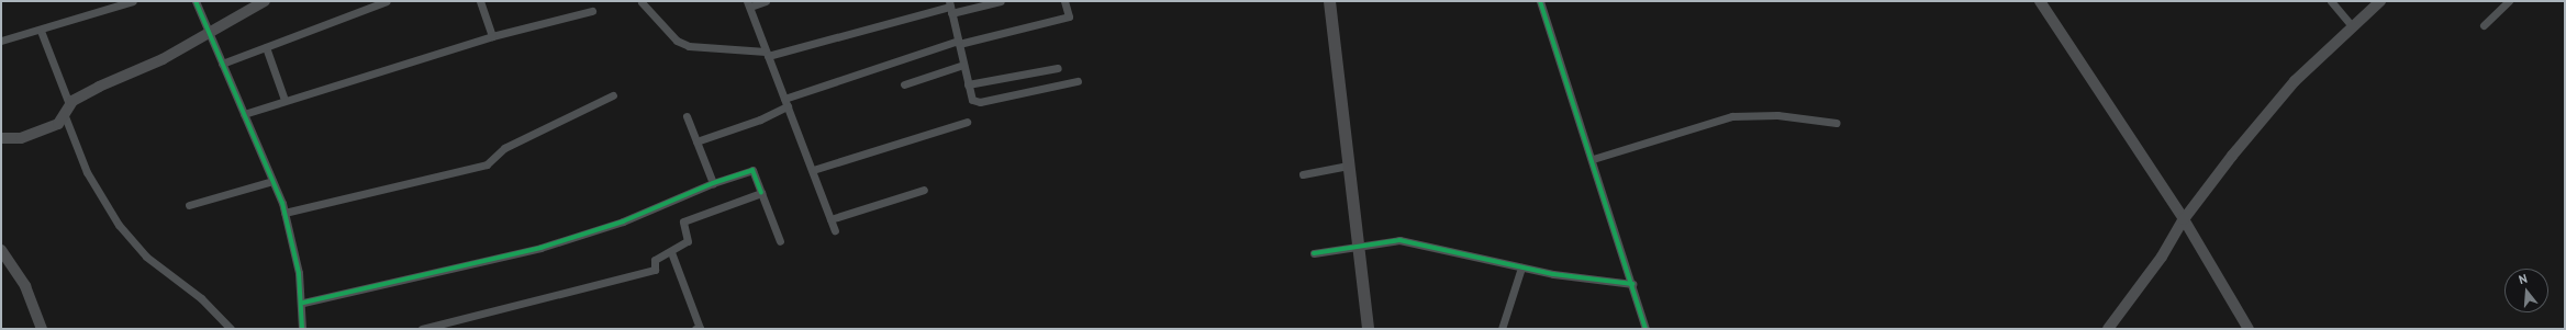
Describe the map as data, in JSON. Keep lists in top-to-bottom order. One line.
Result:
{"north":"top"}
